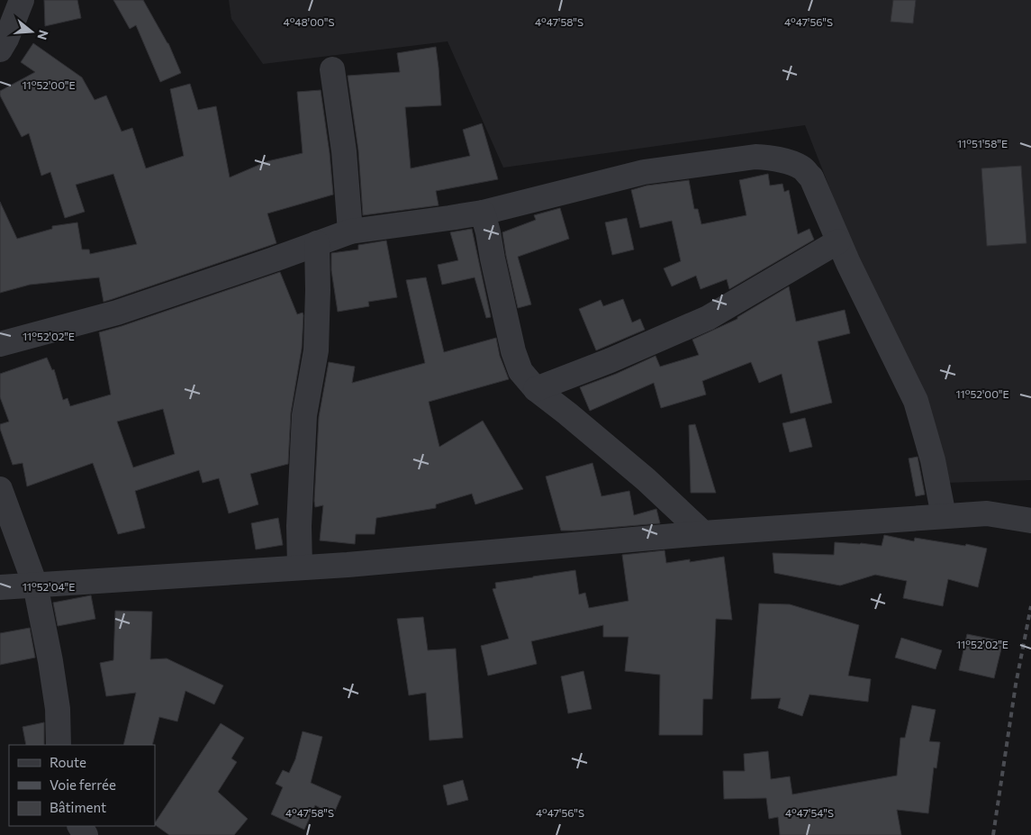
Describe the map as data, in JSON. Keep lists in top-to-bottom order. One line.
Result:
{"legend":["Route","Voie ferrée","Bâtiment"],"north":"right","coordinates":["4°48'00\"S","4°47'58\"S","4°47'56\"S","11°52'00\"E","11°51'58\"E","11°52'02\"E","11°52'04\"E","4°47'54\"S"]}
